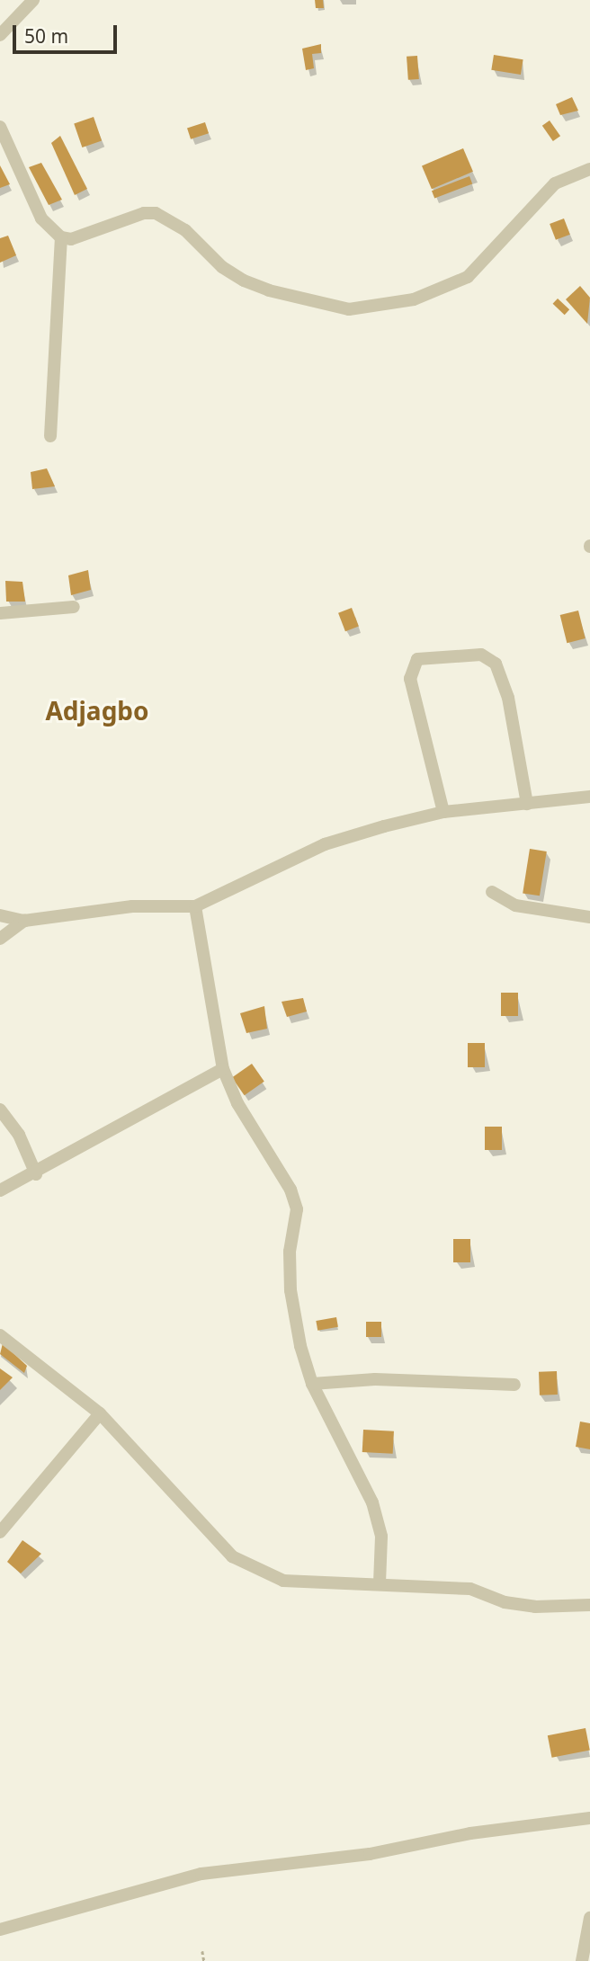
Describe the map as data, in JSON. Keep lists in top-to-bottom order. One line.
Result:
{"districts":["Adjagbo"],"scale_bar":"50 m"}
